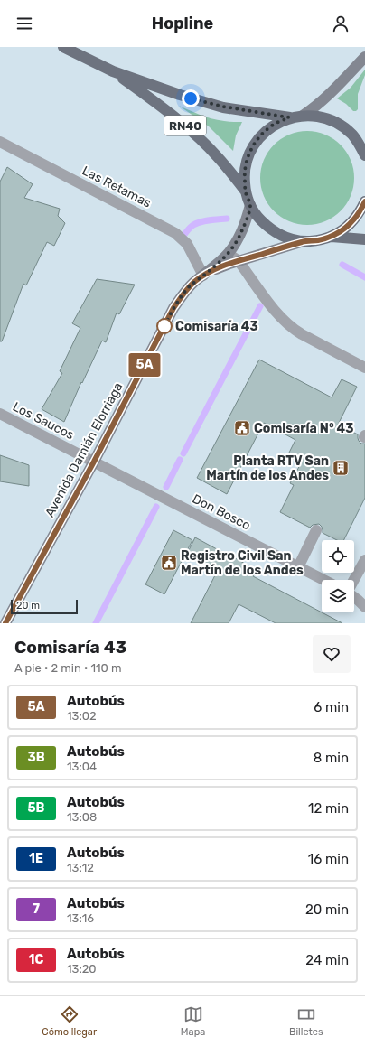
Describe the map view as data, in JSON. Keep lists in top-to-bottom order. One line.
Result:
{"streets":{"main road":["RN40"],"street":["Las Retamas","Los Saucos","Avenida Damián Elorriaga","Don Bosco"]},"crossings":[["RN40","Avenida Damián Elorriaga"],["Las Retamas","Avenida Damián Elorriaga"],["Los Saucos","Avenida Damián Elorriaga"],["Los Saucos","Don Bosco"],["Avenida Damián Elorriaga","Don Bosco"]],"places":{"other":["Comisaría 43"],"public building":["Comisaría N° 43","Registro Civil San Martín de los Andes"],"building":["Planta RTV San Martín de los Andes"]},"lines":["bus line 5A"],"scale_bar":"20 m","page":{"header":"Hopline","on_map":"5A","scale":"20 m","heading":["Comisaría 43","A pie · 2 min · 110 m"],"list":[{"mark":"5A","name":"Autobús","note":"13:02","value":"6 min"},{"mark":"3B","name":"Autobús","note":"13:04","value":"8 min"},{"mark":"5B","name":"Autobús","note":"13:08","value":"12 min"},{"mark":"1E","name":"Autobús","note":"13:12","value":"16 min"},{"mark":"7","name":"Autobús","note":"13:16","value":"20 min"},{"mark":"1C","name":"Autobús","note":"13:20","value":"24 min"}],"tabs":["Cómo llegar","Mapa","Billetes"]}}
